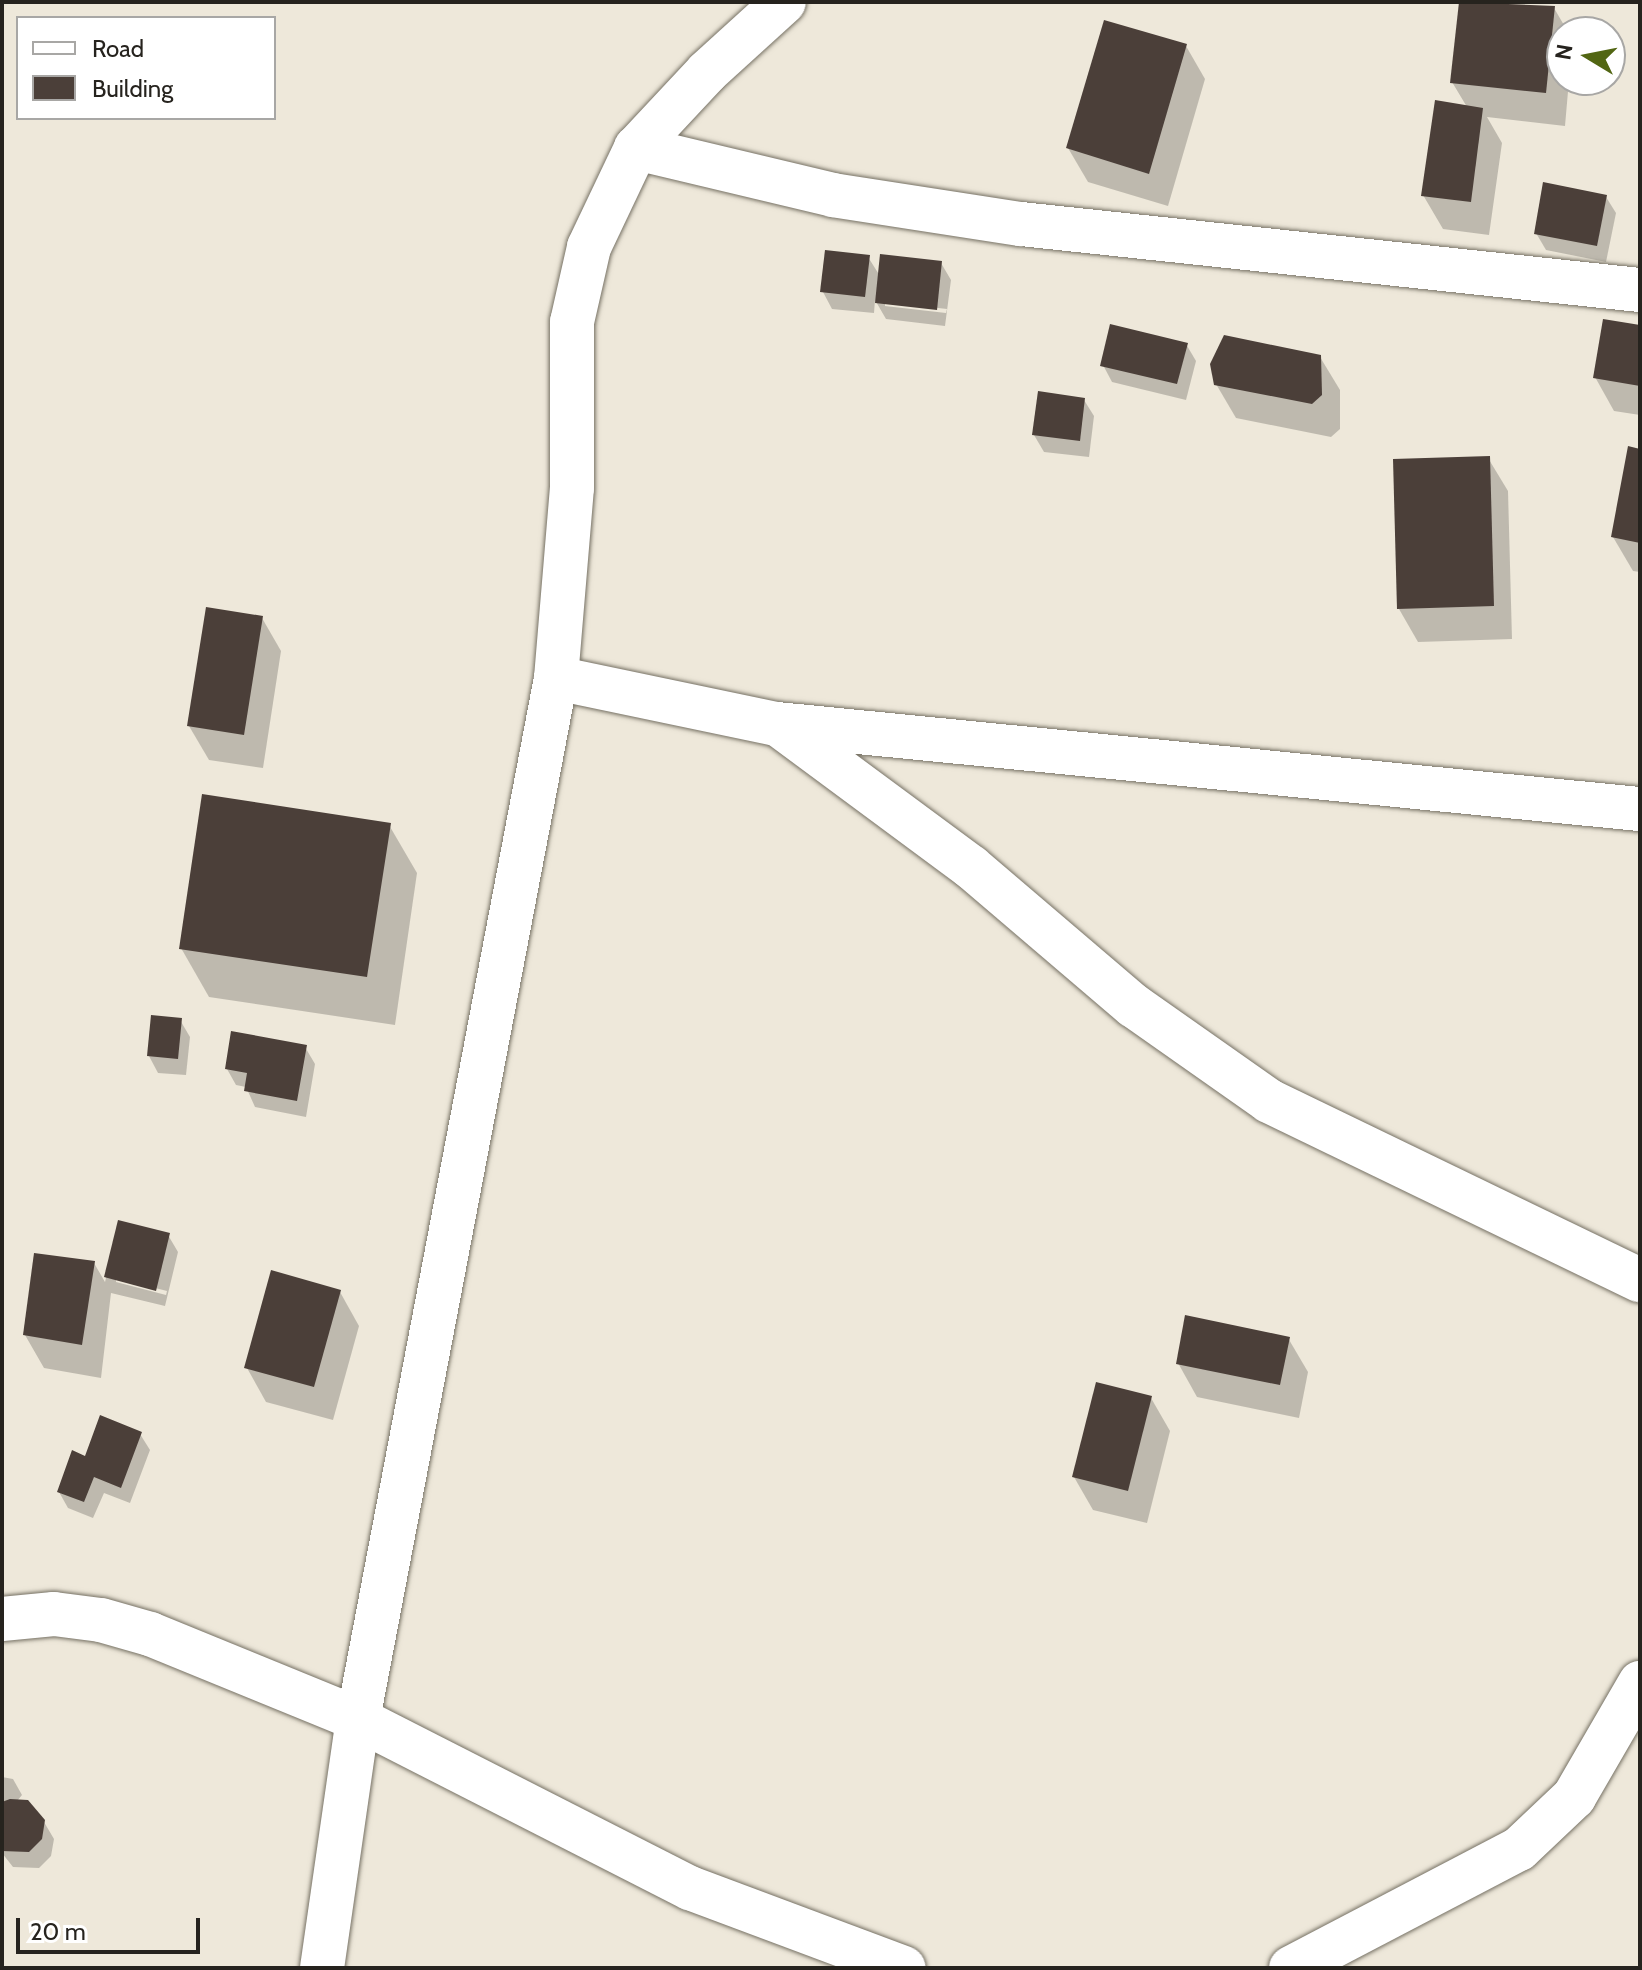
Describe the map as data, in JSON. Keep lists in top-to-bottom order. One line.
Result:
{"legend":["Road","Building"],"scale_bar":"20 m","north":"left"}
